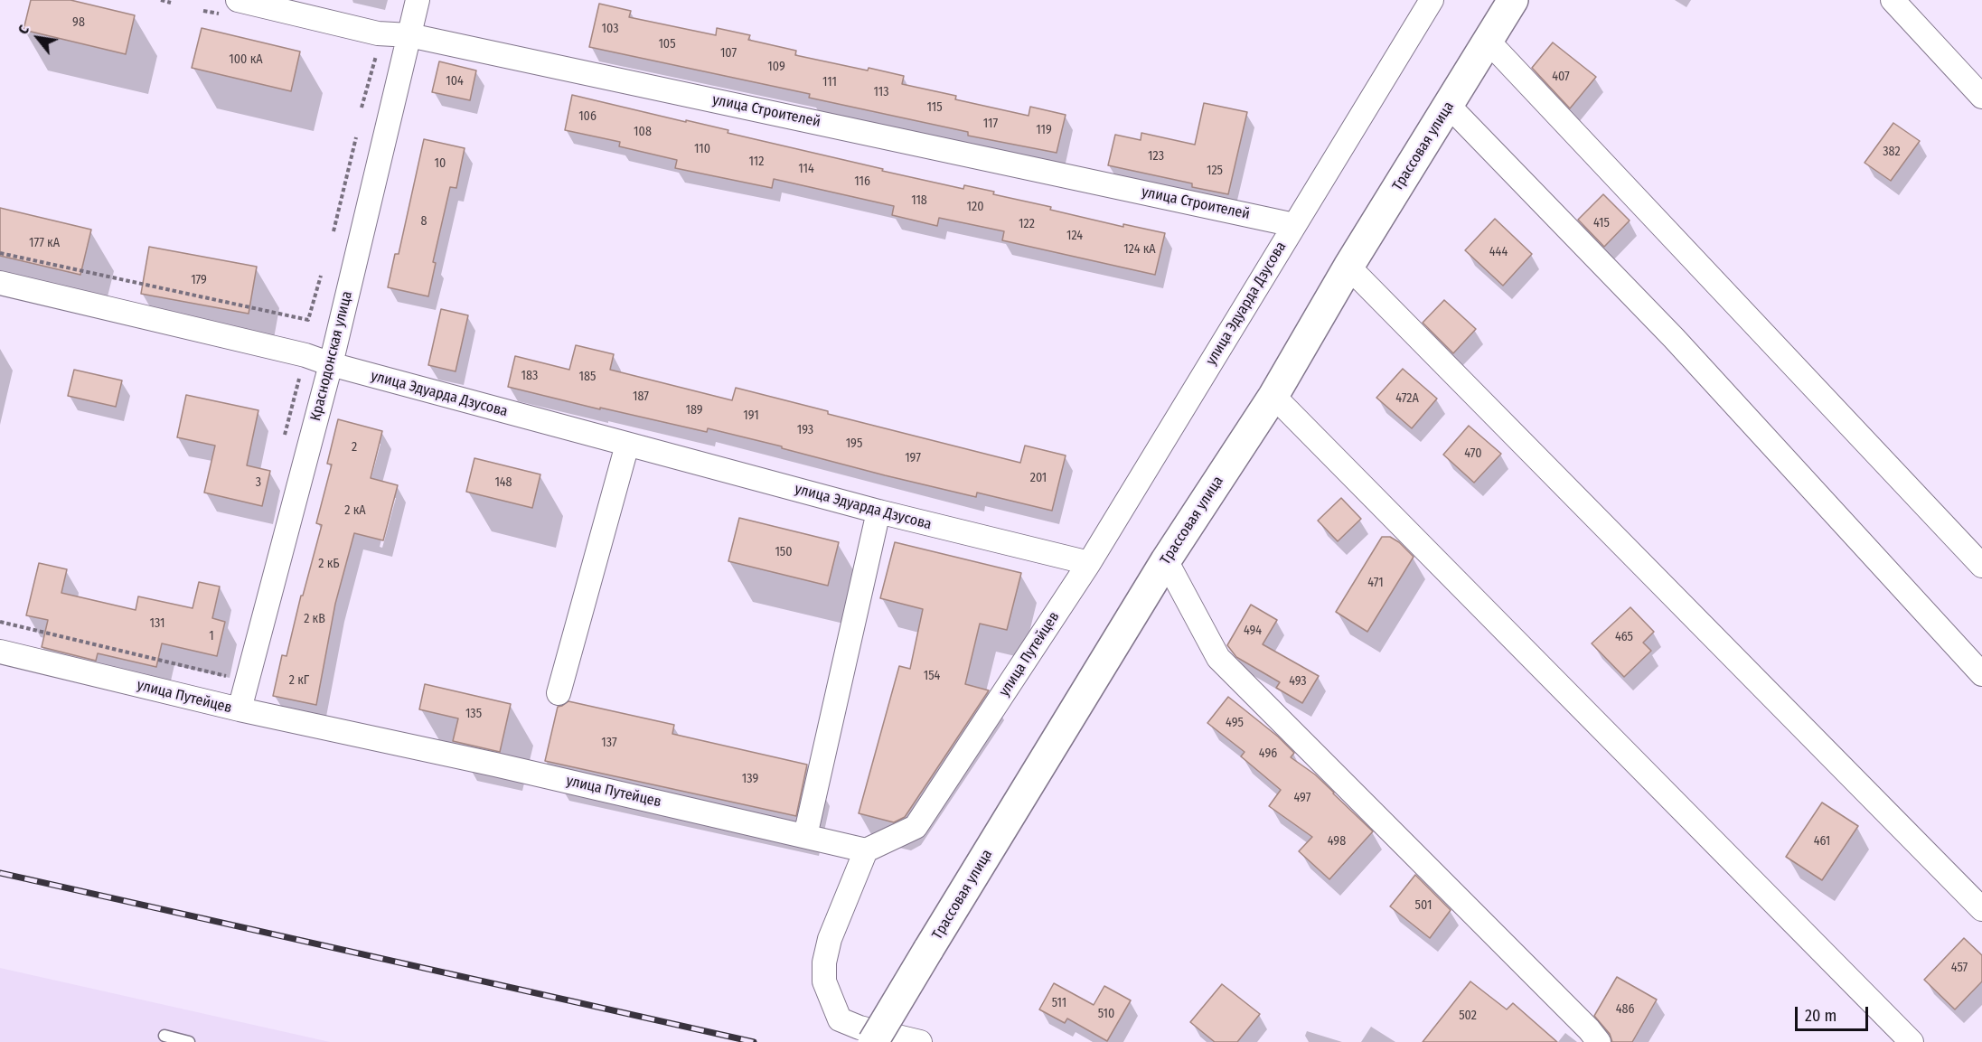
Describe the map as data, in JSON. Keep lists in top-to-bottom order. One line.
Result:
{"streets":{"street":["улица Строителей","Трассовая улица","улица Эдуарда Дзусова","Краснодонская улица","улица Путейцев"]},"crossings":[["улица Строителей","улица Эдуарда Дзусова"],["улица Строителей","Краснодонская улица"],["улица Эдуарда Дзусова","Краснодонская улица"],["улица Эдуарда Дзусова","улица Путейцев"],["Краснодонская улица","улица Путейцев"]],"house_numbers":["98","103","105","107","100 кА","109","407","104","111","113","115","106","117","119","108","110","382","123","112","10","114","125","116","118","120","8","415","122","124","177 кА","124 кА","444","179","183","185","187","472А","189","191","193","195","2","470","197","201","3","148","2 кА","150","2 кБ","471","2 кВ","131","494","1","465","154","2 кГ","493","135","495","137","496","139","497","498","461","501","457","511","486","510","502"],"scale_bar":"20 m","north":"top left"}
